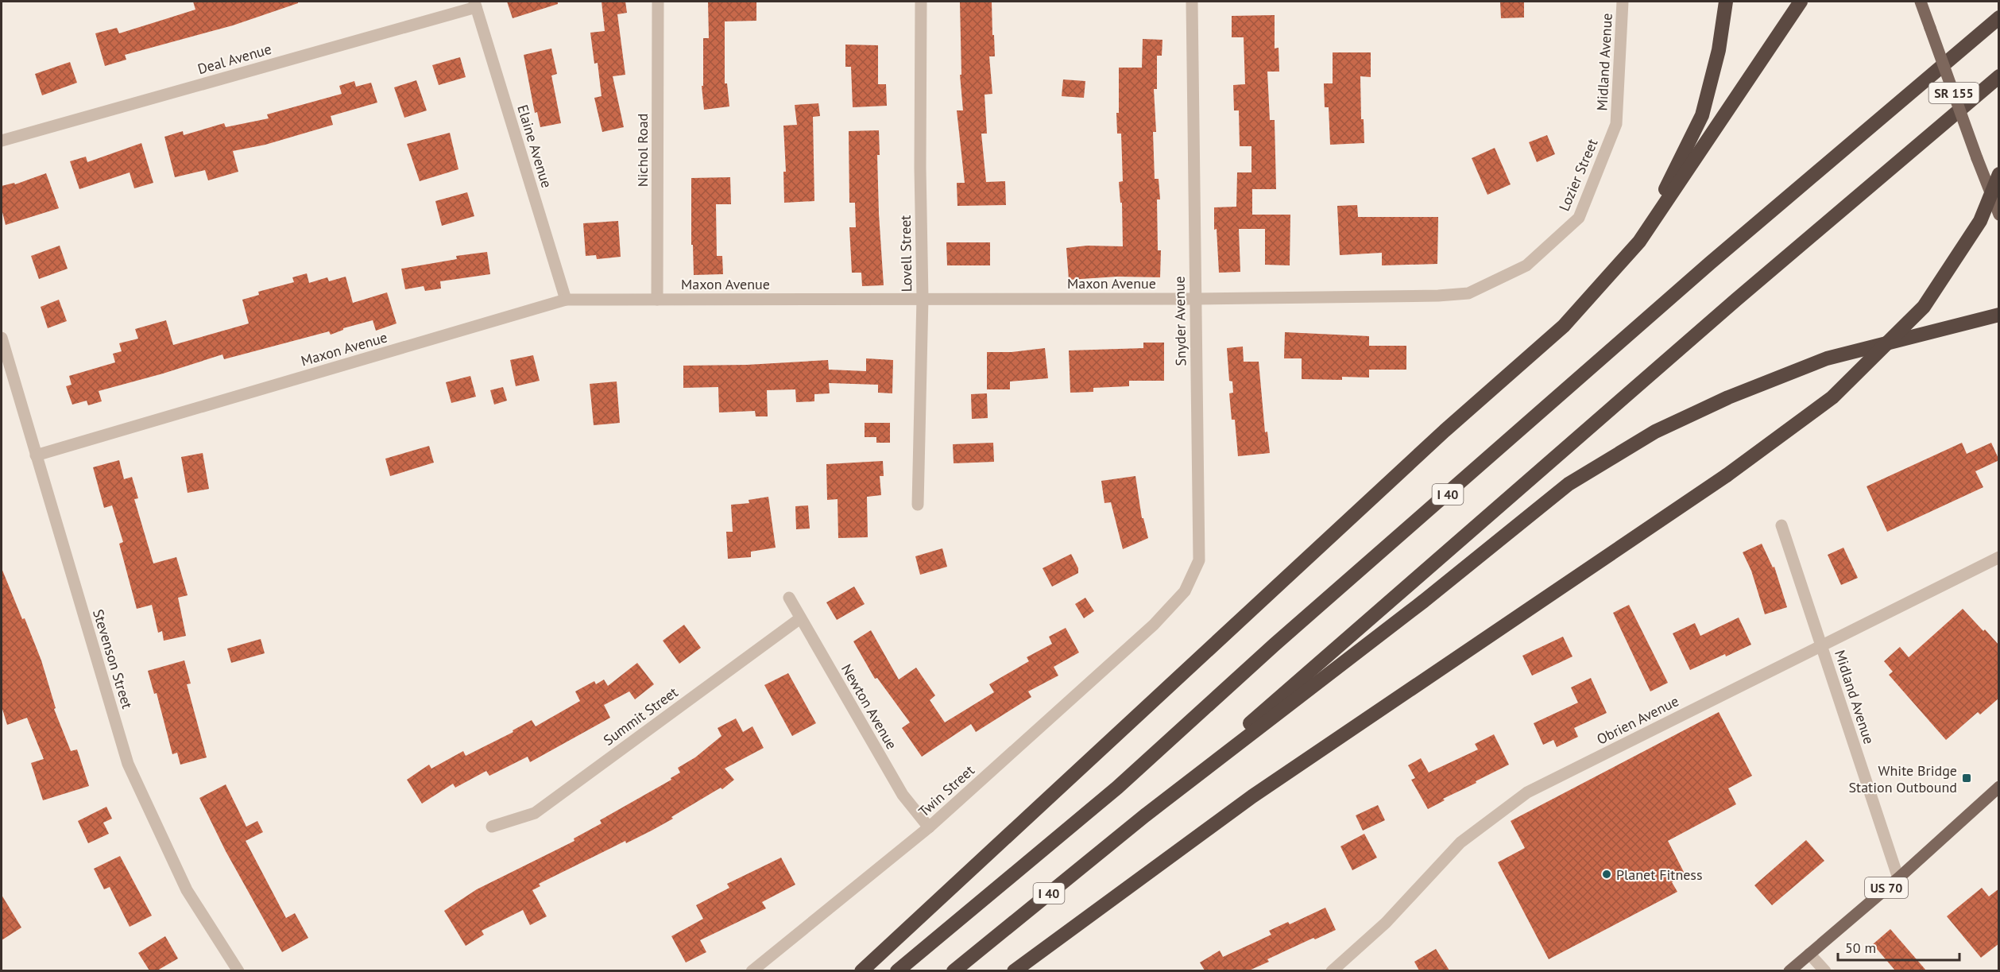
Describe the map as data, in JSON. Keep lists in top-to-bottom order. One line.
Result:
{"streets":{"highway":["I 40"],"main road":["SR 155","US 70"],"street":["Deal Avenue","Midland Avenue","Elaine Avenue","Nichol Road","Lozier Street","Lovell Street","Maxon Avenue","Snyder Avenue","Stevenson Street","Newton Avenue","Summit Street","Obrien Avenue","Twin Street"]},"crossings":[["Deal Avenue","Elaine Avenue"],["Midland Avenue","Lozier Street"],["Midland Avenue","Obrien Avenue"],["Midland Avenue","US 70"],["Elaine Avenue","Maxon Avenue"],["Nichol Road","Maxon Avenue"],["Lozier Street","Maxon Avenue"],["Lovell Street","Maxon Avenue"],["Maxon Avenue","Snyder Avenue"],["Maxon Avenue","Stevenson Street"],["Snyder Avenue","Twin Street"],["Newton Avenue","Summit Street"],["Newton Avenue","Twin Street"]],"places":{"transit":["White Bridge Station Outbound"],"other":["Planet Fitness"]},"scale_bar":"50 m"}
